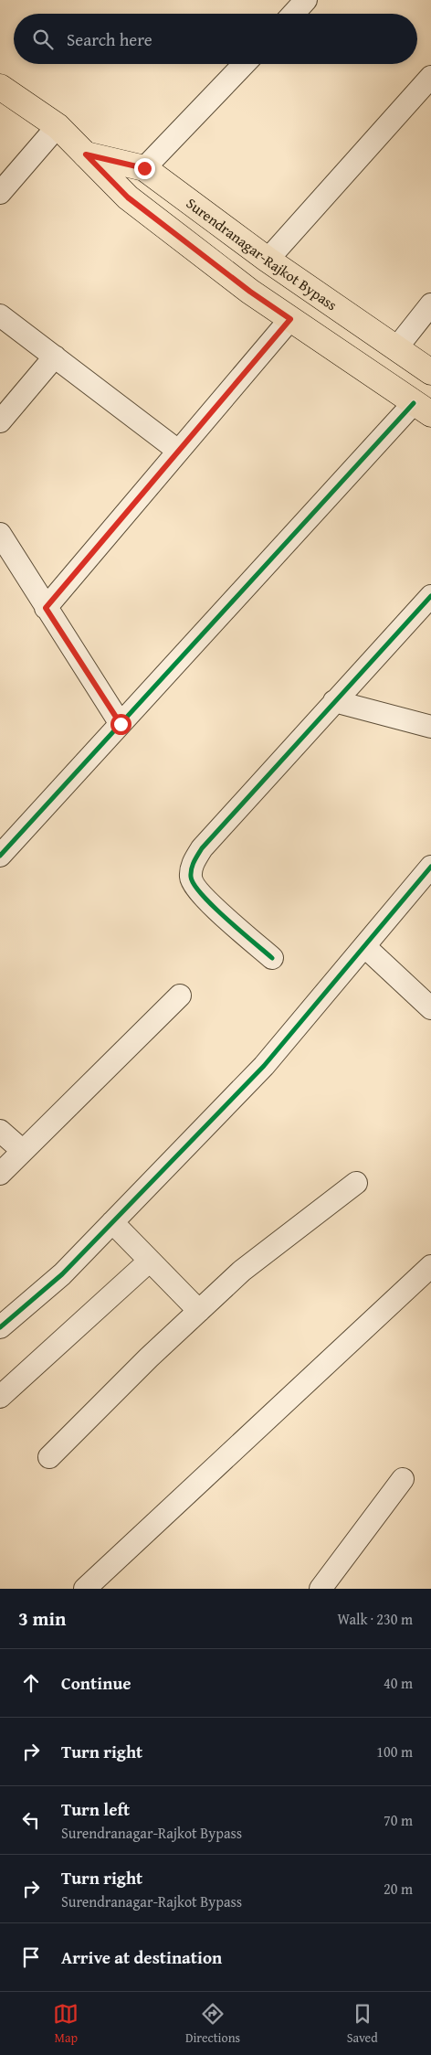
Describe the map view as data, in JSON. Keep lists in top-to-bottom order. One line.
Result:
{"streets":{"main road":["Surendranagar-Rajkot Bypass"]},"page":{"search":"Search here","heading":["3 min","Walk · 230 m"],"list":[["Continue","40 m"],["Turn right","100 m"],["Turn left","Surendranagar-Rajkot Bypass","70 m"],["Turn right","Surendranagar-Rajkot Bypass","20 m"],"Arrive at destination"],"nav":["Map","Directions","Saved"]}}
